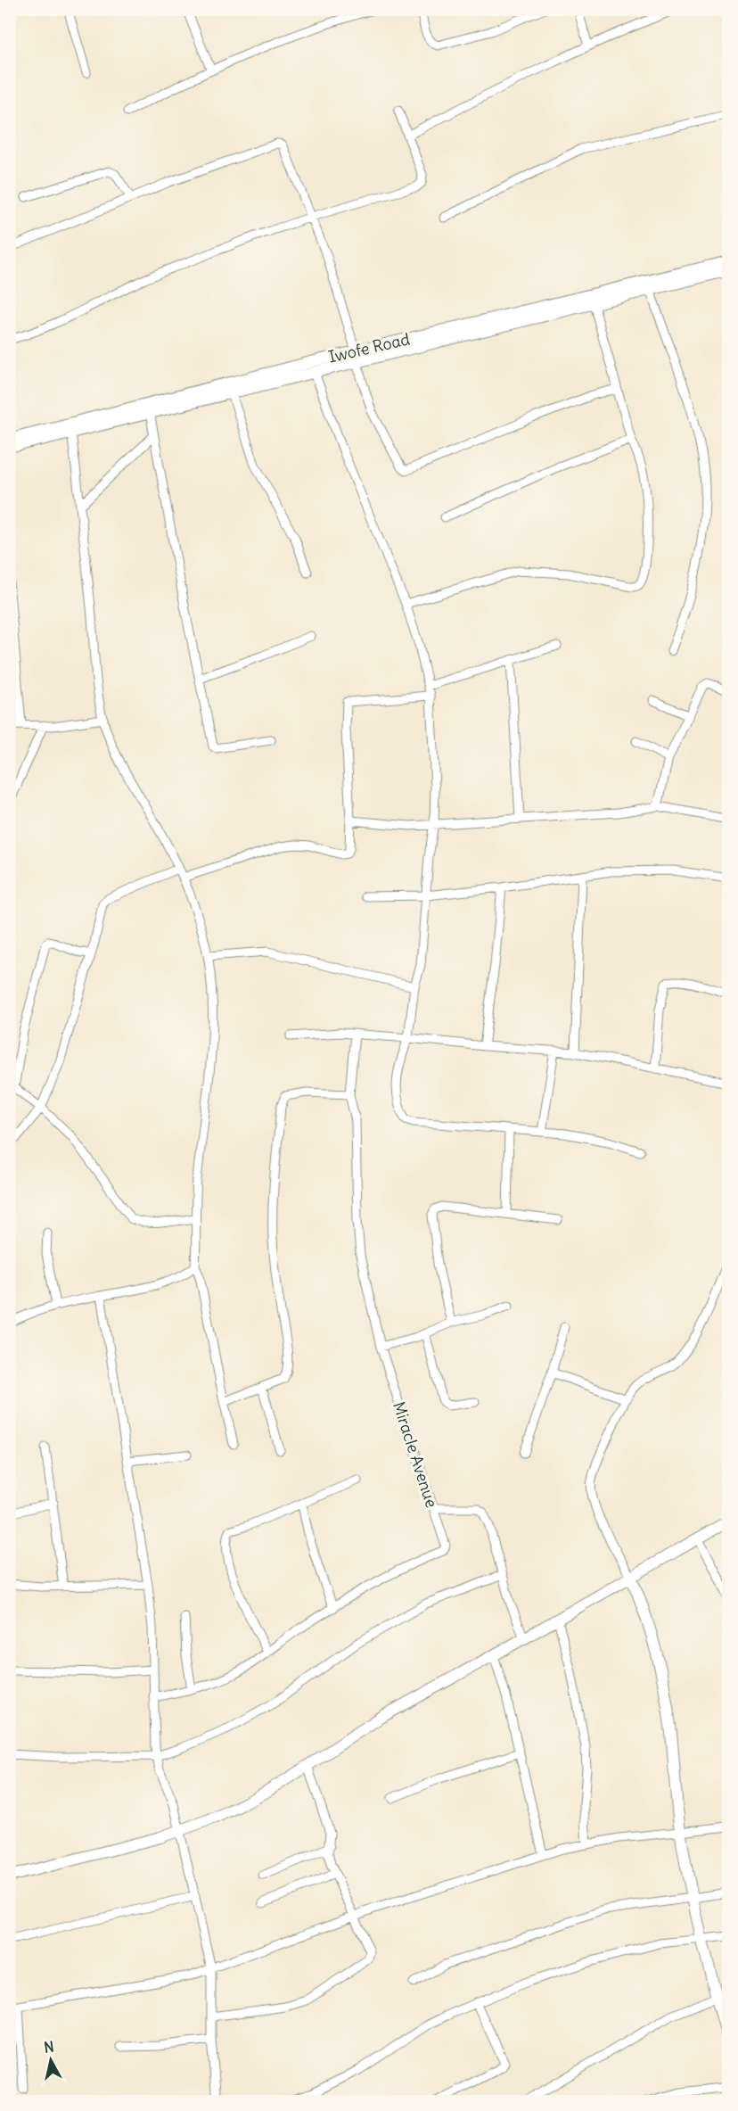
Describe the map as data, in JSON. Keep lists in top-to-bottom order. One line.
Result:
{"streets":{"street":["Iwofe Road","Miracle Avenue"]},"north":"top"}
